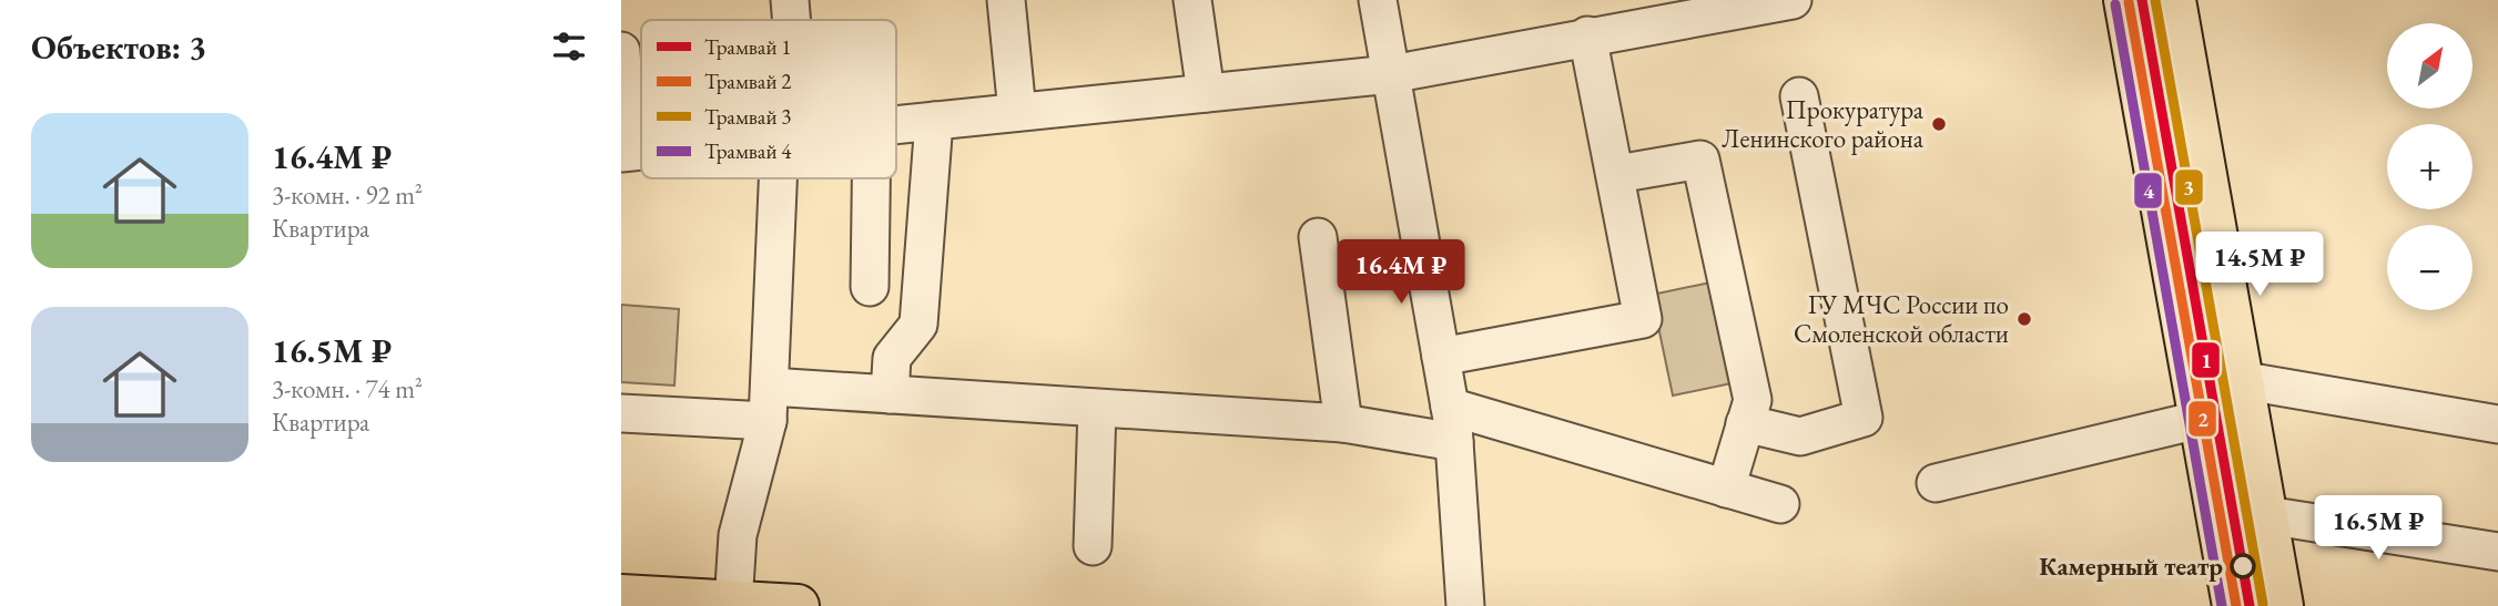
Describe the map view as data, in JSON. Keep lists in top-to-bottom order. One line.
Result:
{"places":["Прокуратура Ленинского района","ГУ МЧС России по Смоленской области","Камерный театр"],"lines":["tram line 1","tram line 3","tram line 2","tram line 4"],"legend":["Трамвай 1","Трамвай 2","Трамвай 3","Трамвай 4"],"north":"top right","page":{"heading":"Объектов: 3","map_buttons":["+","−"],"list":[{"name":"16.4M ₽","note":"3-комн. · 92 m² · Квартира"},{"name":"16.5M ₽","note":"3-комн. · 74 m² · Квартира"}],"price":["14.5M ₽","16.4M ₽","16.5M ₽"]}}
